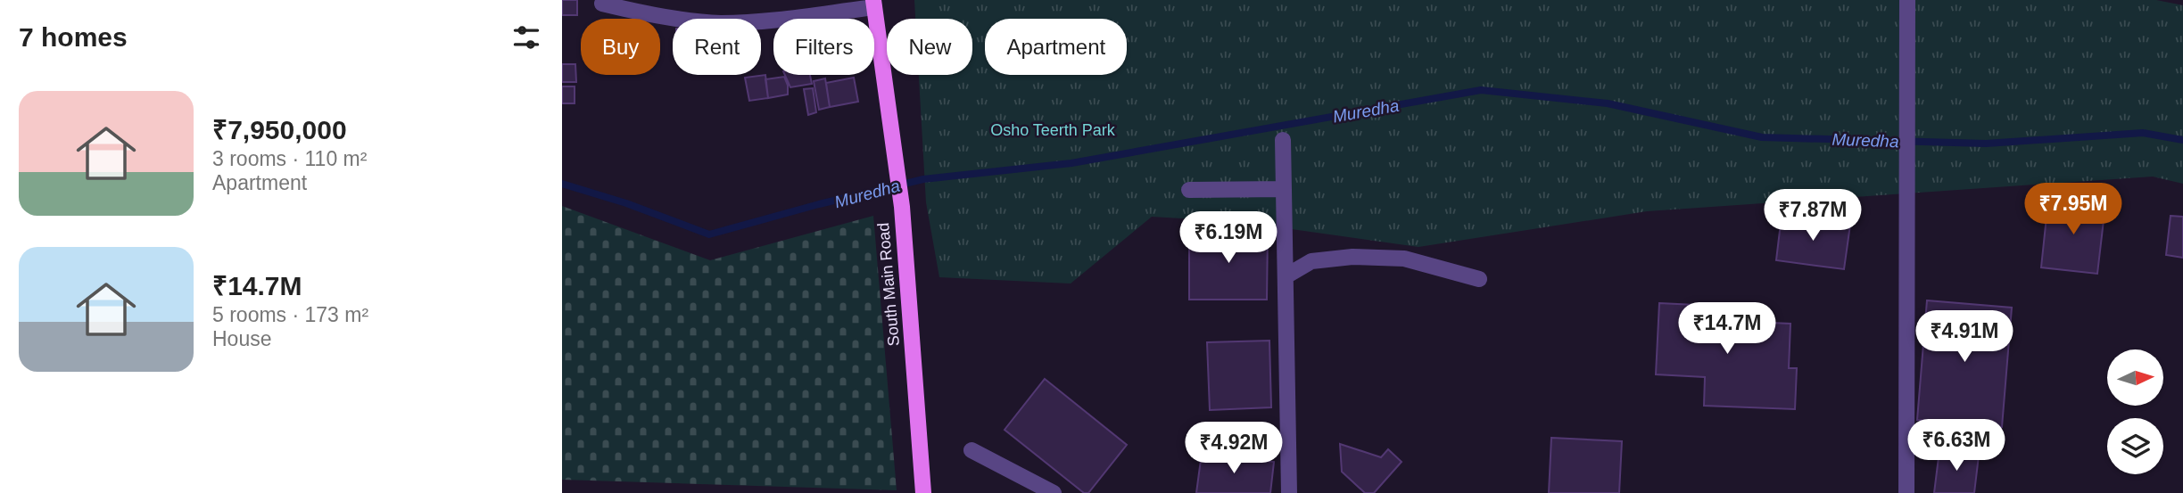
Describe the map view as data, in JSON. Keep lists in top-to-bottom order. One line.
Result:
{"streets":{"main road":["South Main Road"]},"water":["Muredha"],"parks":["Osho Teerth Park"],"north":"right","page":{"heading":"7 homes","chip":["Buy","Rent","Filters","New","Apartment"],"list":[{"name":"₹7,950,000","note":"3 rooms · 110 m² · Apartment"},{"name":"₹14.7M","note":"5 rooms · 173 m² · House"}],"price":["₹7.95M","₹7.87M","₹6.19M","₹14.7M","₹4.91M","₹6.63M","₹4.92M"]}}
